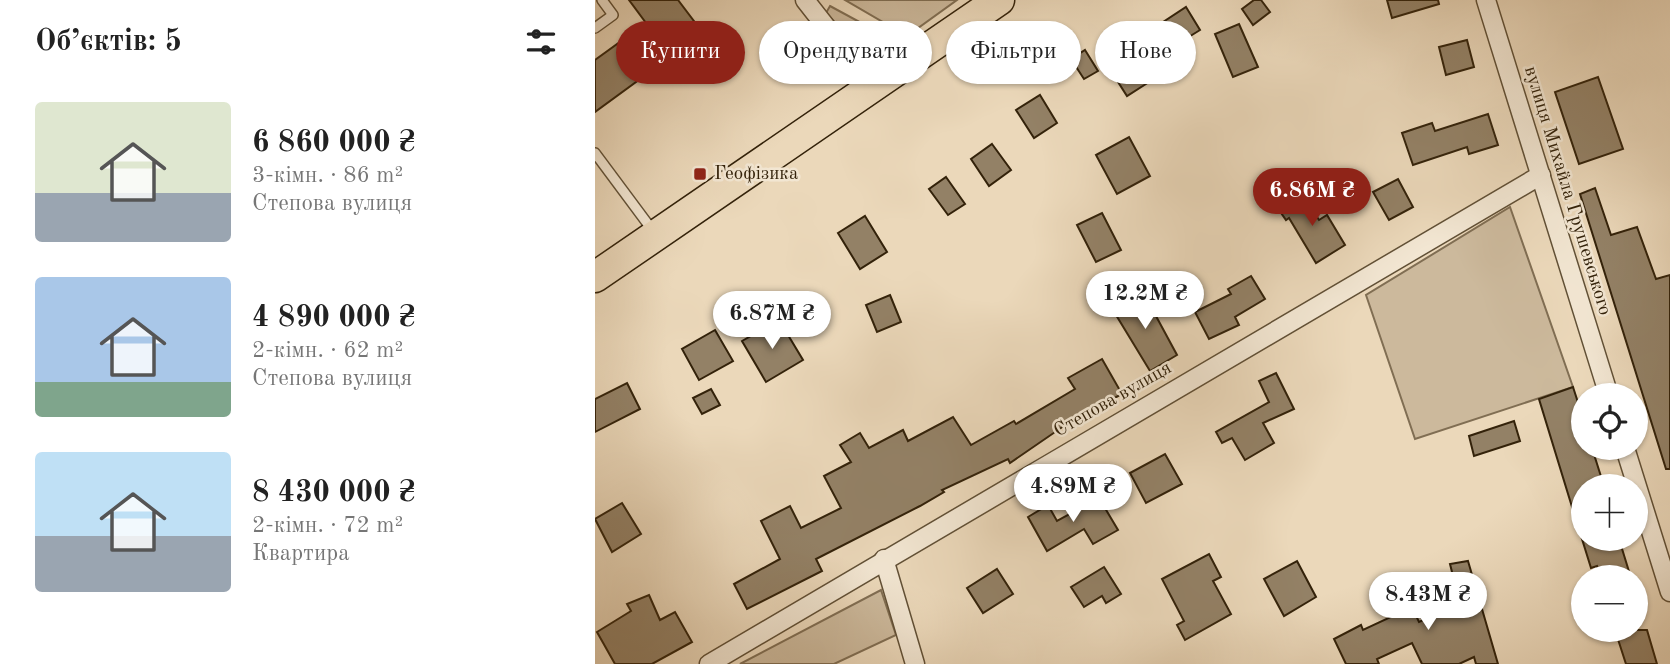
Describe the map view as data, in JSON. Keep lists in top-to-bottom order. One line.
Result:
{"streets":{"street":["вулиця Михайла Грушевського","Степова вулиця"]},"crossings":[["вулиця Михайла Грушевського","Степова вулиця"]],"places":{"transit":["Геофізика"]},"page":{"heading":"Об’єктів: 5","chip":["Купити","Орендувати","Фільтри","Нове"],"list":[{"name":"6 860 000 ₴","note":"3-кімн. · 86 m² · Степова вулиця"},{"name":"4 890 000 ₴","note":"2-кімн. · 62 m² · Степова вулиця"},{"name":"8 430 000 ₴","note":"2-кімн. · 72 m² · Квартира"}],"price":["6.86M ₴","12.2M ₴","6.87M ₴","4.89M ₴","8.43M ₴"],"map_buttons":["+","−"]}}
